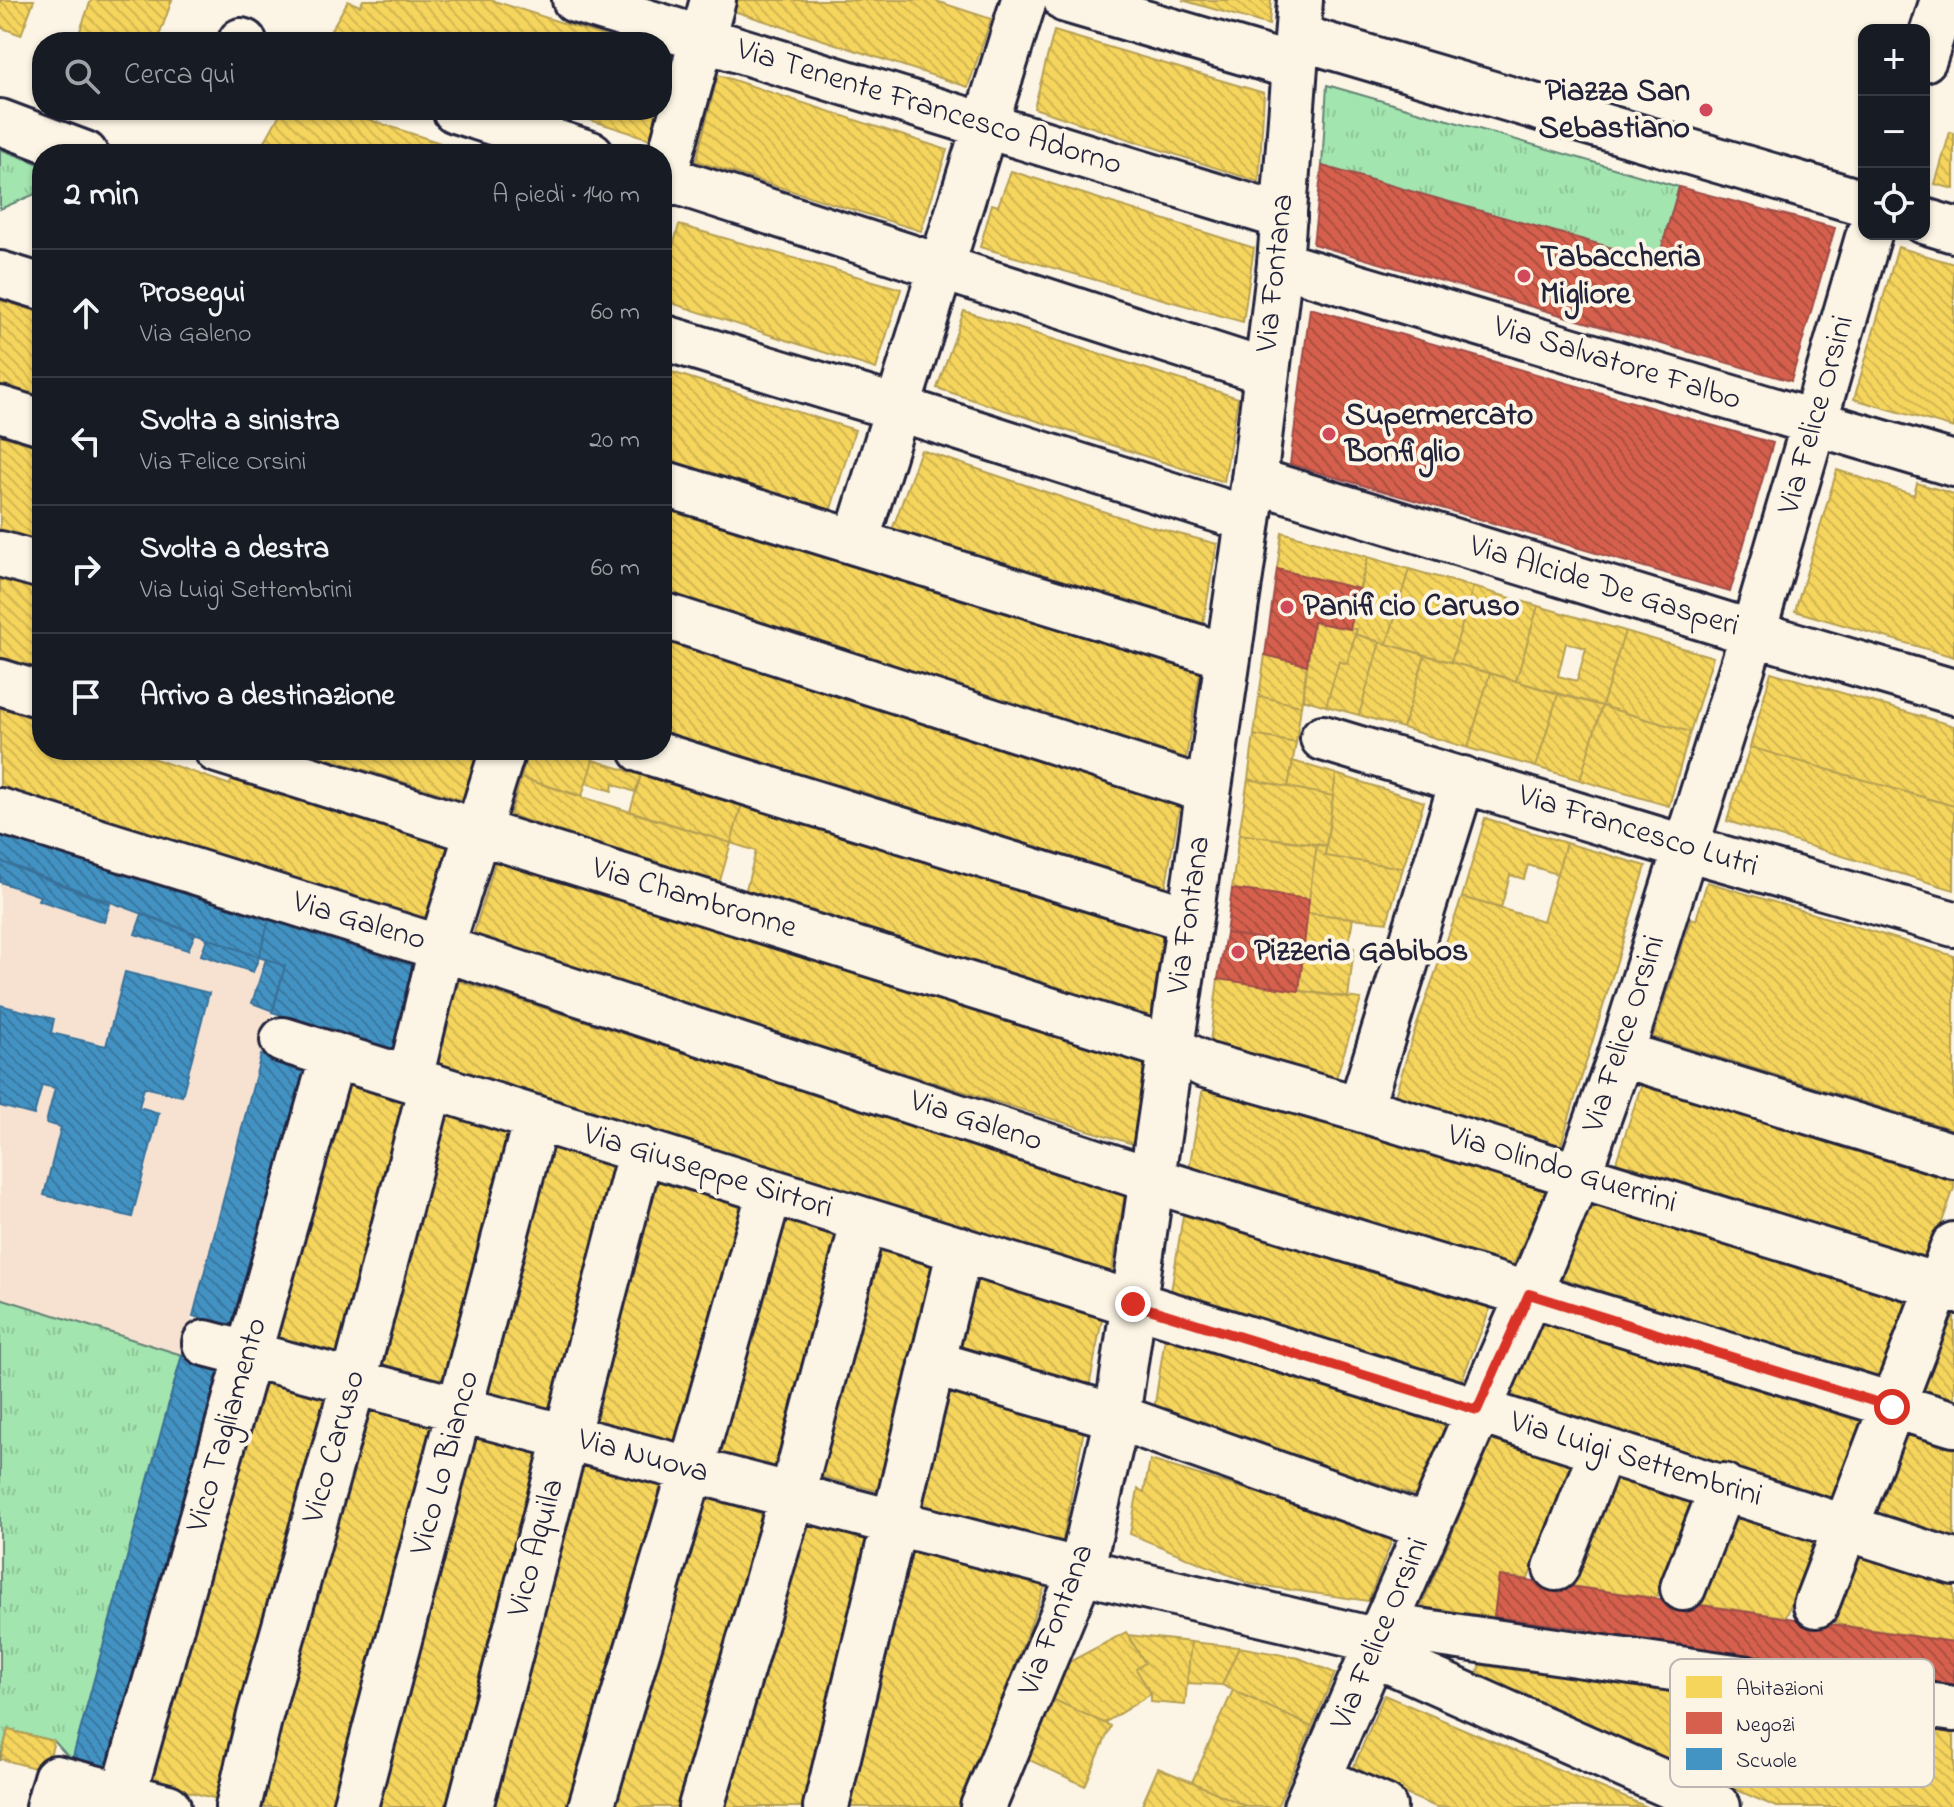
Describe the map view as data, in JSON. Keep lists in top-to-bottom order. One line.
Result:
{"streets":{"street":["Via Tenente Francesco Adorno","Via Fontana","Via Salvatore Falbo","Via Felice Orsini","Via Alcide De Gasperi","Via Francesco Lutri","Via Chambronne","Via Galeno","Via Olindo Guerrini","Via Giuseppe Sirtori","Vico Tagliamento","Vico Caruso","Via Nuova","Via Luigi Settembrini","Vico Lo Bianco","Vico Aquila"]},"crossings":[["Via Tenente Francesco Adorno","Via Fontana"],["Via Fontana","Via Salvatore Falbo"],["Via Fontana","Via Alcide De Gasperi"],["Via Fontana","Via Chambronne"],["Via Fontana","Via Galeno"],["Via Fontana","Via Olindo Guerrini"],["Via Fontana","Via Giuseppe Sirtori"],["Via Fontana","Via Nuova"],["Via Fontana","Via Luigi Settembrini"],["Via Salvatore Falbo","Via Felice Orsini"],["Via Felice Orsini","Via Alcide De Gasperi"],["Via Felice Orsini","Via Francesco Lutri"],["Via Felice Orsini","Via Galeno"],["Via Felice Orsini","Via Olindo Guerrini"],["Via Felice Orsini","Via Nuova"],["Via Felice Orsini","Via Luigi Settembrini"],["Via Chambronne","Via Olindo Guerrini"],["Via Chambronne","Vico Caruso"],["Via Galeno","Vico Caruso"],["Via Giuseppe Sirtori","Vico Tagliamento"],["Via Giuseppe Sirtori","Vico Caruso"],["Via Giuseppe Sirtori","Via Luigi Settembrini"],["Via Giuseppe Sirtori","Vico Lo Bianco"],["Via Giuseppe Sirtori","Vico Aquila"],["Vico Tagliamento","Via Nuova"],["Vico Caruso","Via Nuova"],["Via Nuova","Vico Lo Bianco"],["Via Nuova","Vico Aquila"]],"places":["Piazza San Sebastiano","Tabaccheria Migliore","Supermercato Bonfiglio","Panificio Caruso","Pizzeria Gabibos"],"legend":["Abitazioni","Negozi","Scuole"],"page":{"map_buttons":["+","−"],"search":"Cerca qui","heading":["2 min","A piedi · 140 m"],"list":[["Prosegui","Via Galeno","60 m"],["Svolta a sinistra","Via Felice Orsini","20 m"],["Svolta a destra","Via Luigi Settembrini","60 m"],"Arrivo a destinazione"]}}
